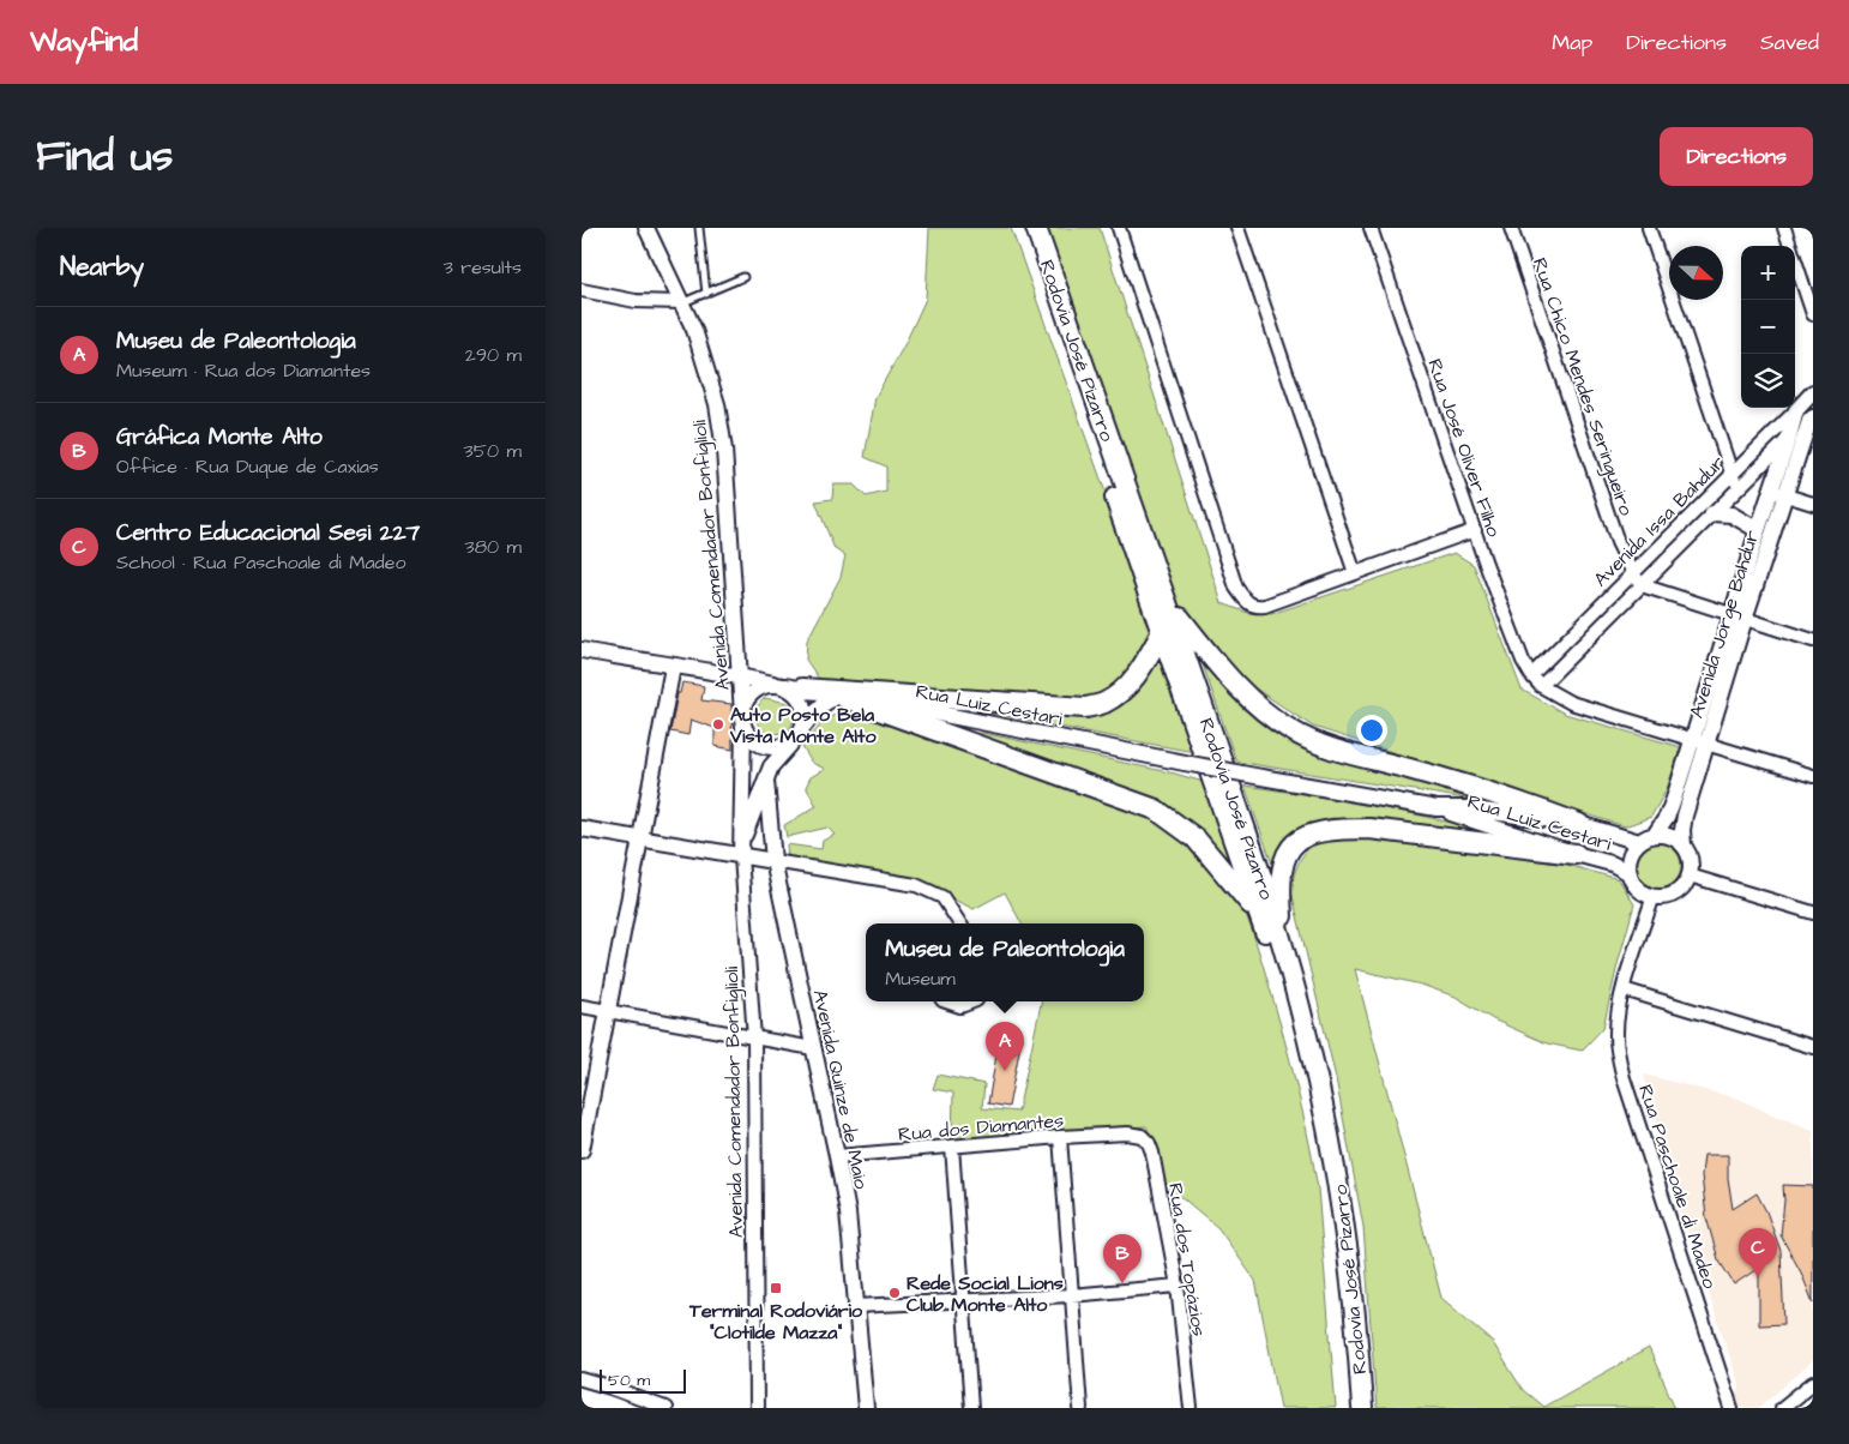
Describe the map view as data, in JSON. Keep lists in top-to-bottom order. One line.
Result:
{"streets":{"main road":["Rodovia José Pizarro"],"street":["Rua Chico Mendes Seringueiro","Rua José Oliver Filho","Avenida Issa Bahdur","Avenida Comendador Bonfiglioli","Avenida Jorge Bahdur","Rua Luiz Cestari","Avenida Quinze de Maio","Rua dos Diamantes","Rua Paschoale di Madeo","Rua dos Topázios"]},"crossings":[["Rua Chico Mendes Seringueiro","Avenida Issa Bahdur"],["Rua José Oliver Filho","Avenida Issa Bahdur"],["Rua José Oliver Filho","Avenida Jorge Bahdur"],["Avenida Issa Bahdur","Avenida Jorge Bahdur"],["Avenida Comendador Bonfiglioli","Rua Luiz Cestari"],["Avenida Jorge Bahdur","Rua Luiz Cestari"],["Avenida Jorge Bahdur","Rua Paschoale di Madeo"],["Rua Luiz Cestari","Rua Paschoale di Madeo"],["Avenida Quinze de Maio","Rua dos Diamantes"],["Rua dos Diamantes","Rua dos Topázios"]],"places":{"other":["Auto Posto Bela Vista Monte Alto","Rede Social Lions Club Monte Alto"],"transit":["Terminal Rodoviário \"Clotilde Mazza\""]},"scale_bar":"50 m","north":"right","page":{"header":"Wayfind","nav":["Map","Directions","Saved"],"title":"Find us","buttons":"Directions","heading":["Nearby","3 results"],"map_buttons":["+","−"],"list":[{"mark":"A","name":"Museu de Paleontologia","note":"Museum · Rua dos Diamantes","value":"290 m"},{"mark":"B","name":"Gráfica Monte Alto","note":"Office · Rua Duque de Caxias","value":"350 m"},{"mark":"C","name":"Centro Educacional Sesi 227","note":"School · Rua Paschoale di Madeo","value":"380 m"}],"popup":["Museu de Paleontologia","Museum"],"pins":["A","C","B"],"scale":"50 m"}}
